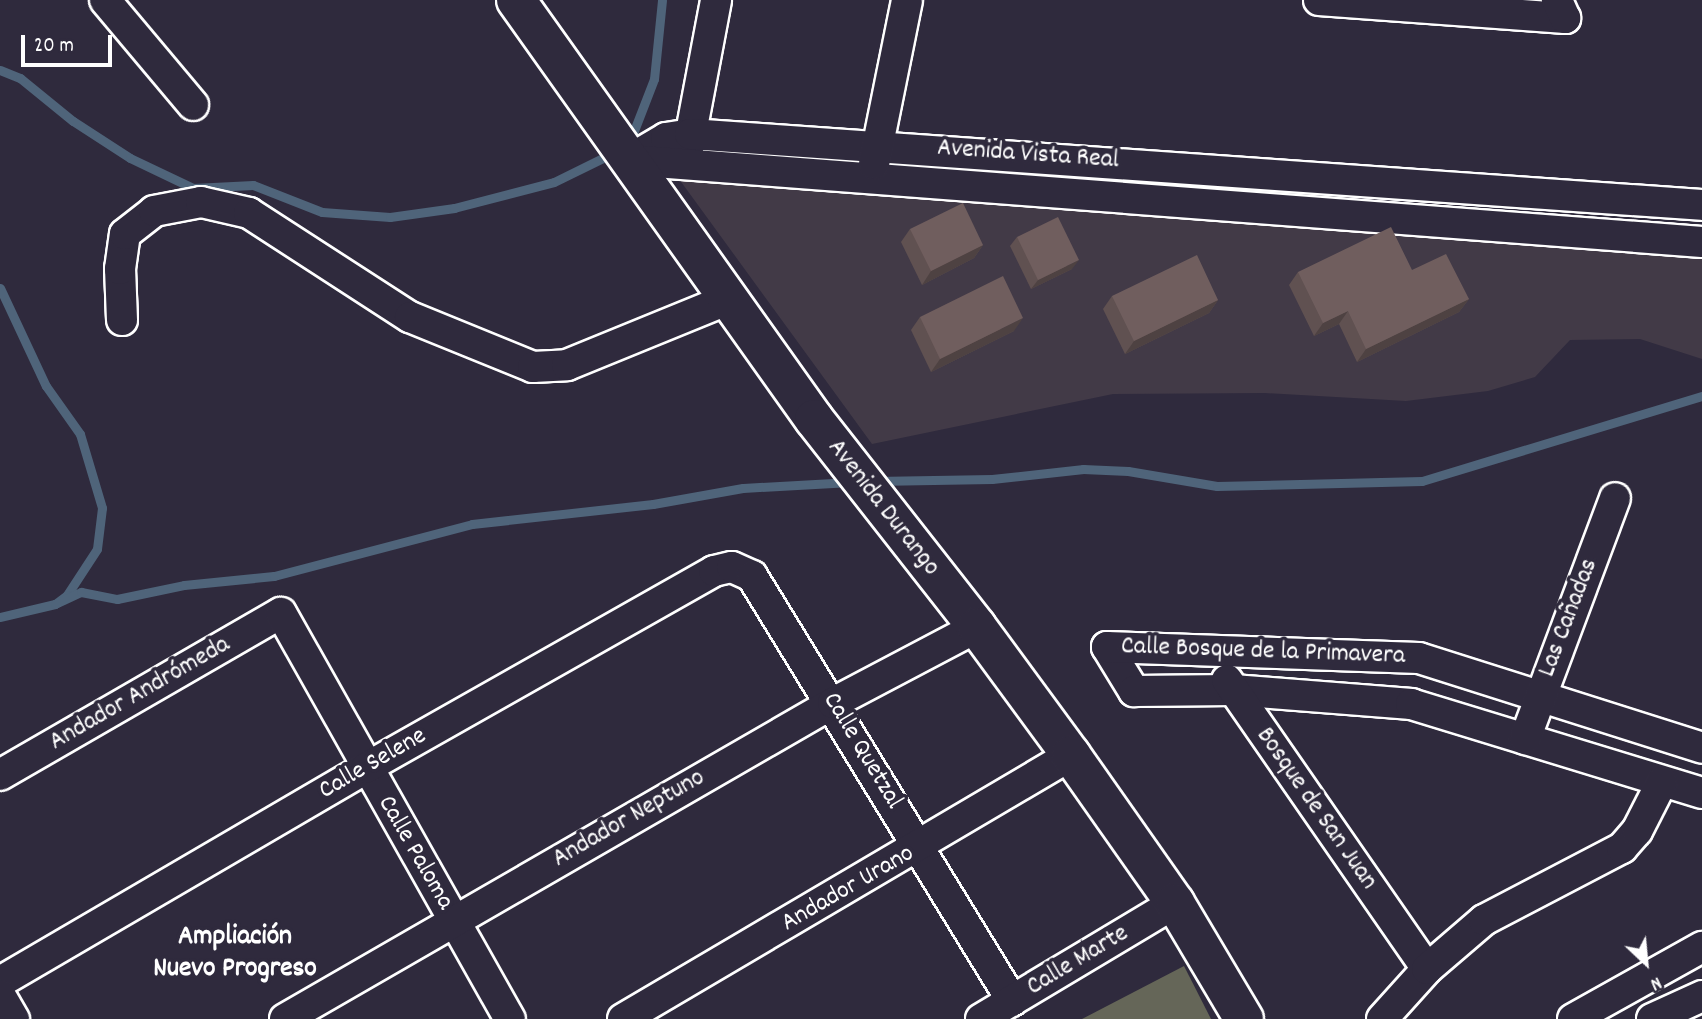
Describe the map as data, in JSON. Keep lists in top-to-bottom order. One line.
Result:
{"streets":{"street":["Avenida Vista Real","Avenida Durango","Las Cañadas","Calle Bosque de la Primavera","Andador Andrómeda","Calle Quetzal","Calle Selene","Bosque de San Juan","Andador Neptuno","Calle Paloma","Andador Urano","Calle Marte"]},"crossings":[["Avenida Vista Real","Avenida Durango"],["Avenida Durango","Andador Neptuno"],["Avenida Durango","Andador Urano"],["Avenida Durango","Calle Marte"],["Las Cañadas","Calle Bosque de la Primavera"],["Calle Bosque de la Primavera","Bosque de San Juan"],["Andador Andrómeda","Calle Paloma"],["Calle Quetzal","Calle Selene"],["Calle Quetzal","Andador Neptuno"],["Calle Quetzal","Andador Urano"],["Calle Quetzal","Calle Marte"],["Calle Selene","Calle Paloma"],["Andador Neptuno","Calle Paloma"]],"districts":["Ampliación Nuevo Progreso"],"scale_bar":"20 m","north":"bottom right"}
